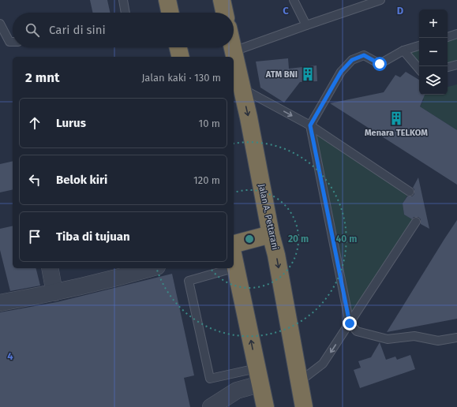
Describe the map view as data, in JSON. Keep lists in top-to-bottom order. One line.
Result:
{"streets":{"highway":["Jalan A. Pettarani"]},"places":{"building":["ATM BNI","Menara TELKOM"]},"page":{"map_buttons":["+","−"],"search":"Cari di sini","heading":["2 mnt","Jalan kaki · 130 m"],"list":[["Lurus","10 m"],["Belok kiri","120 m"],"Tiba di tujuan"]},"grid":{"columns":["C","D"],"rows":["4"]},"rings":["20 m","40 m"]}
